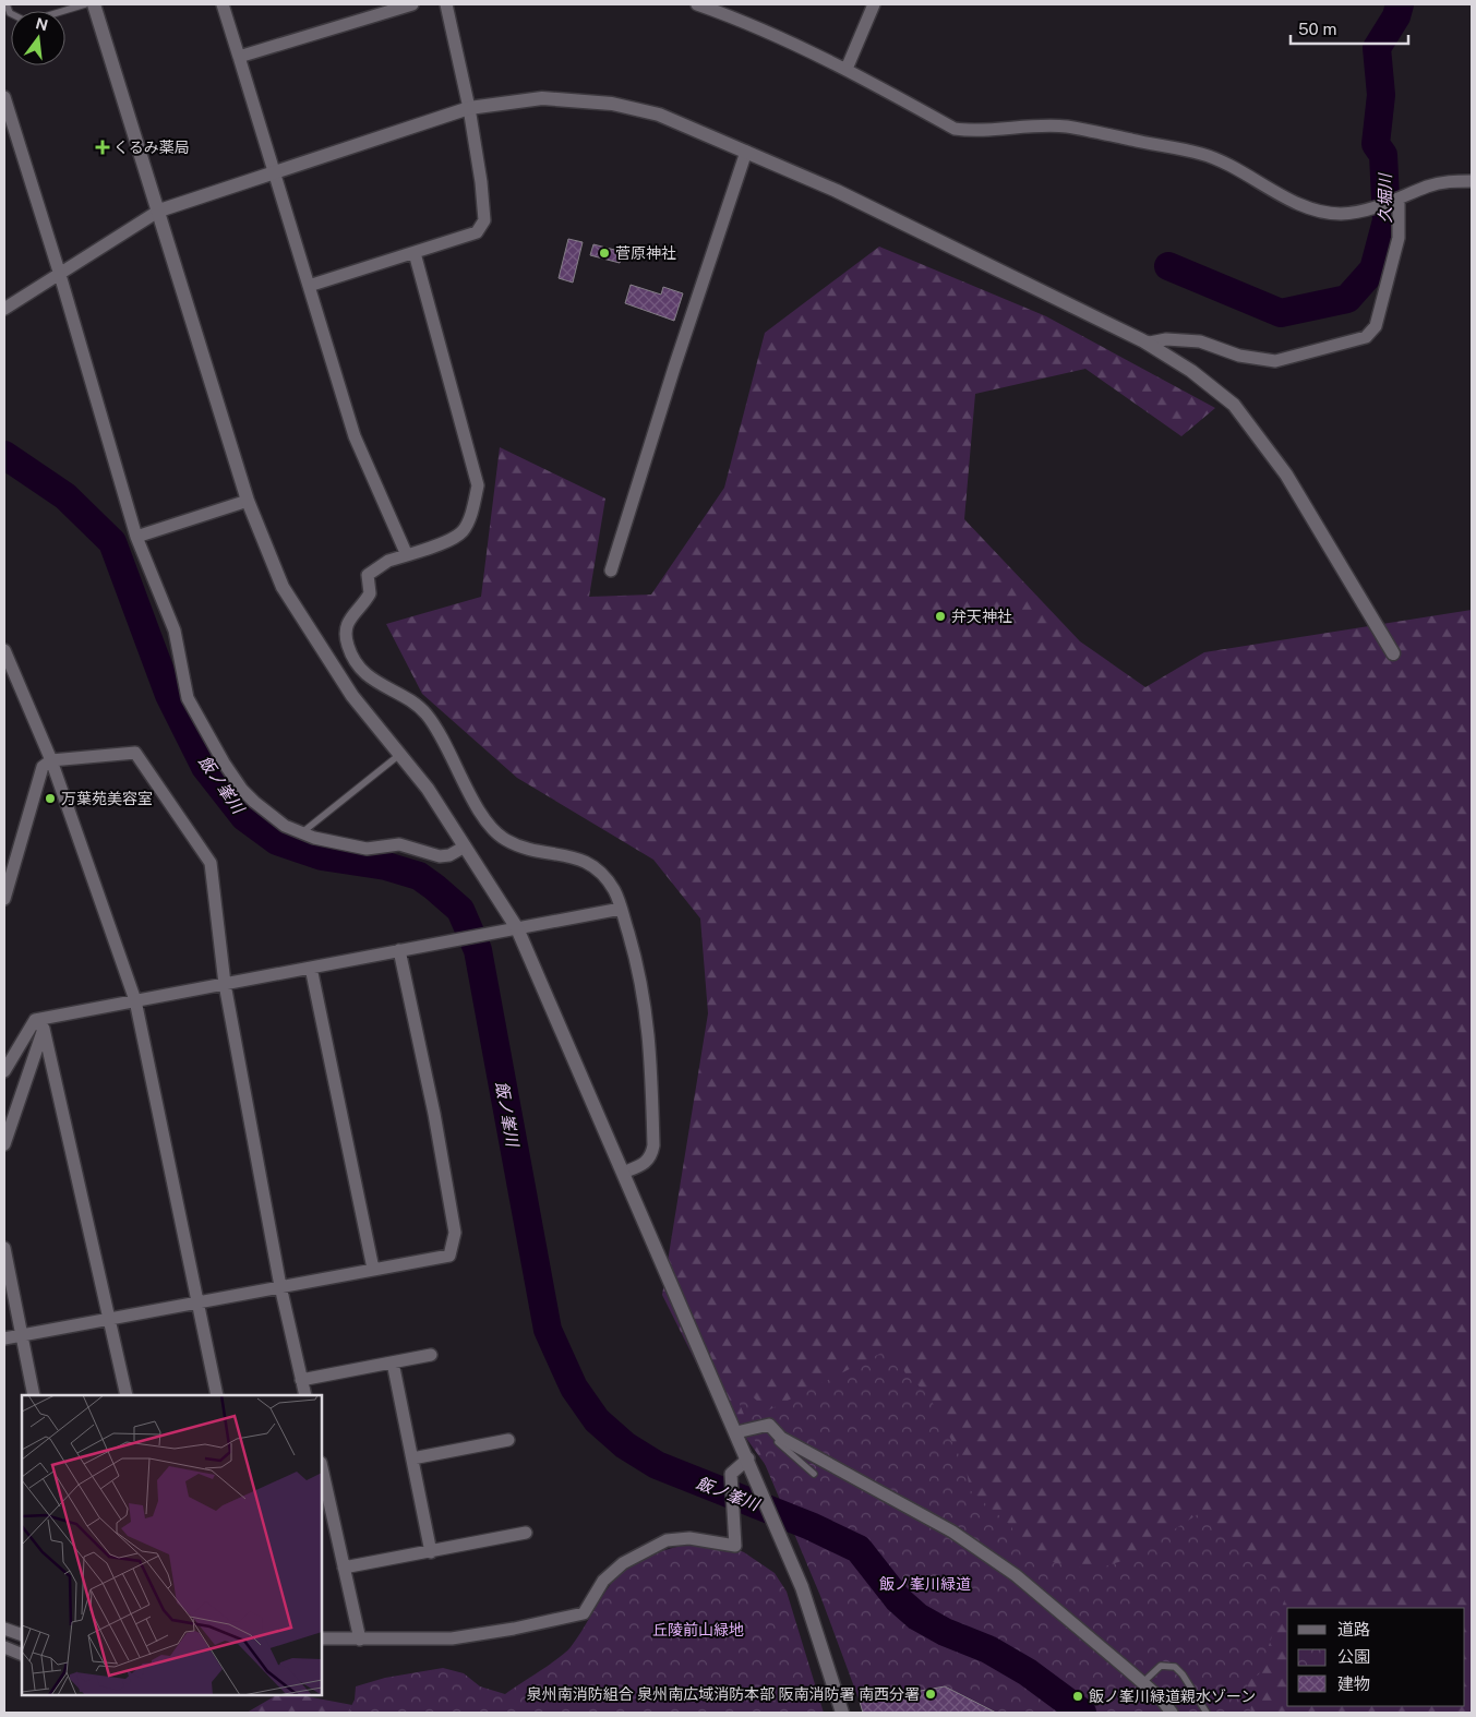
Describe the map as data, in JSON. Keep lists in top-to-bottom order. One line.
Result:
{"water":["久堀川","飯ノ峯川"],"parks":["飯ノ峯川緑道","丘陵前山緑地"],"places":{"health":["くるみ薬局"],"other":["菅原神社","弁天神社","万葉苑美容室","泉州南消防組合 泉州南広域消防本部 阪南消防署 南西分署","飯ノ峯川緑道親水ゾーン"]},"legend":["道路","公園","建物"],"scale_bar":"50 m","north":"top"}
